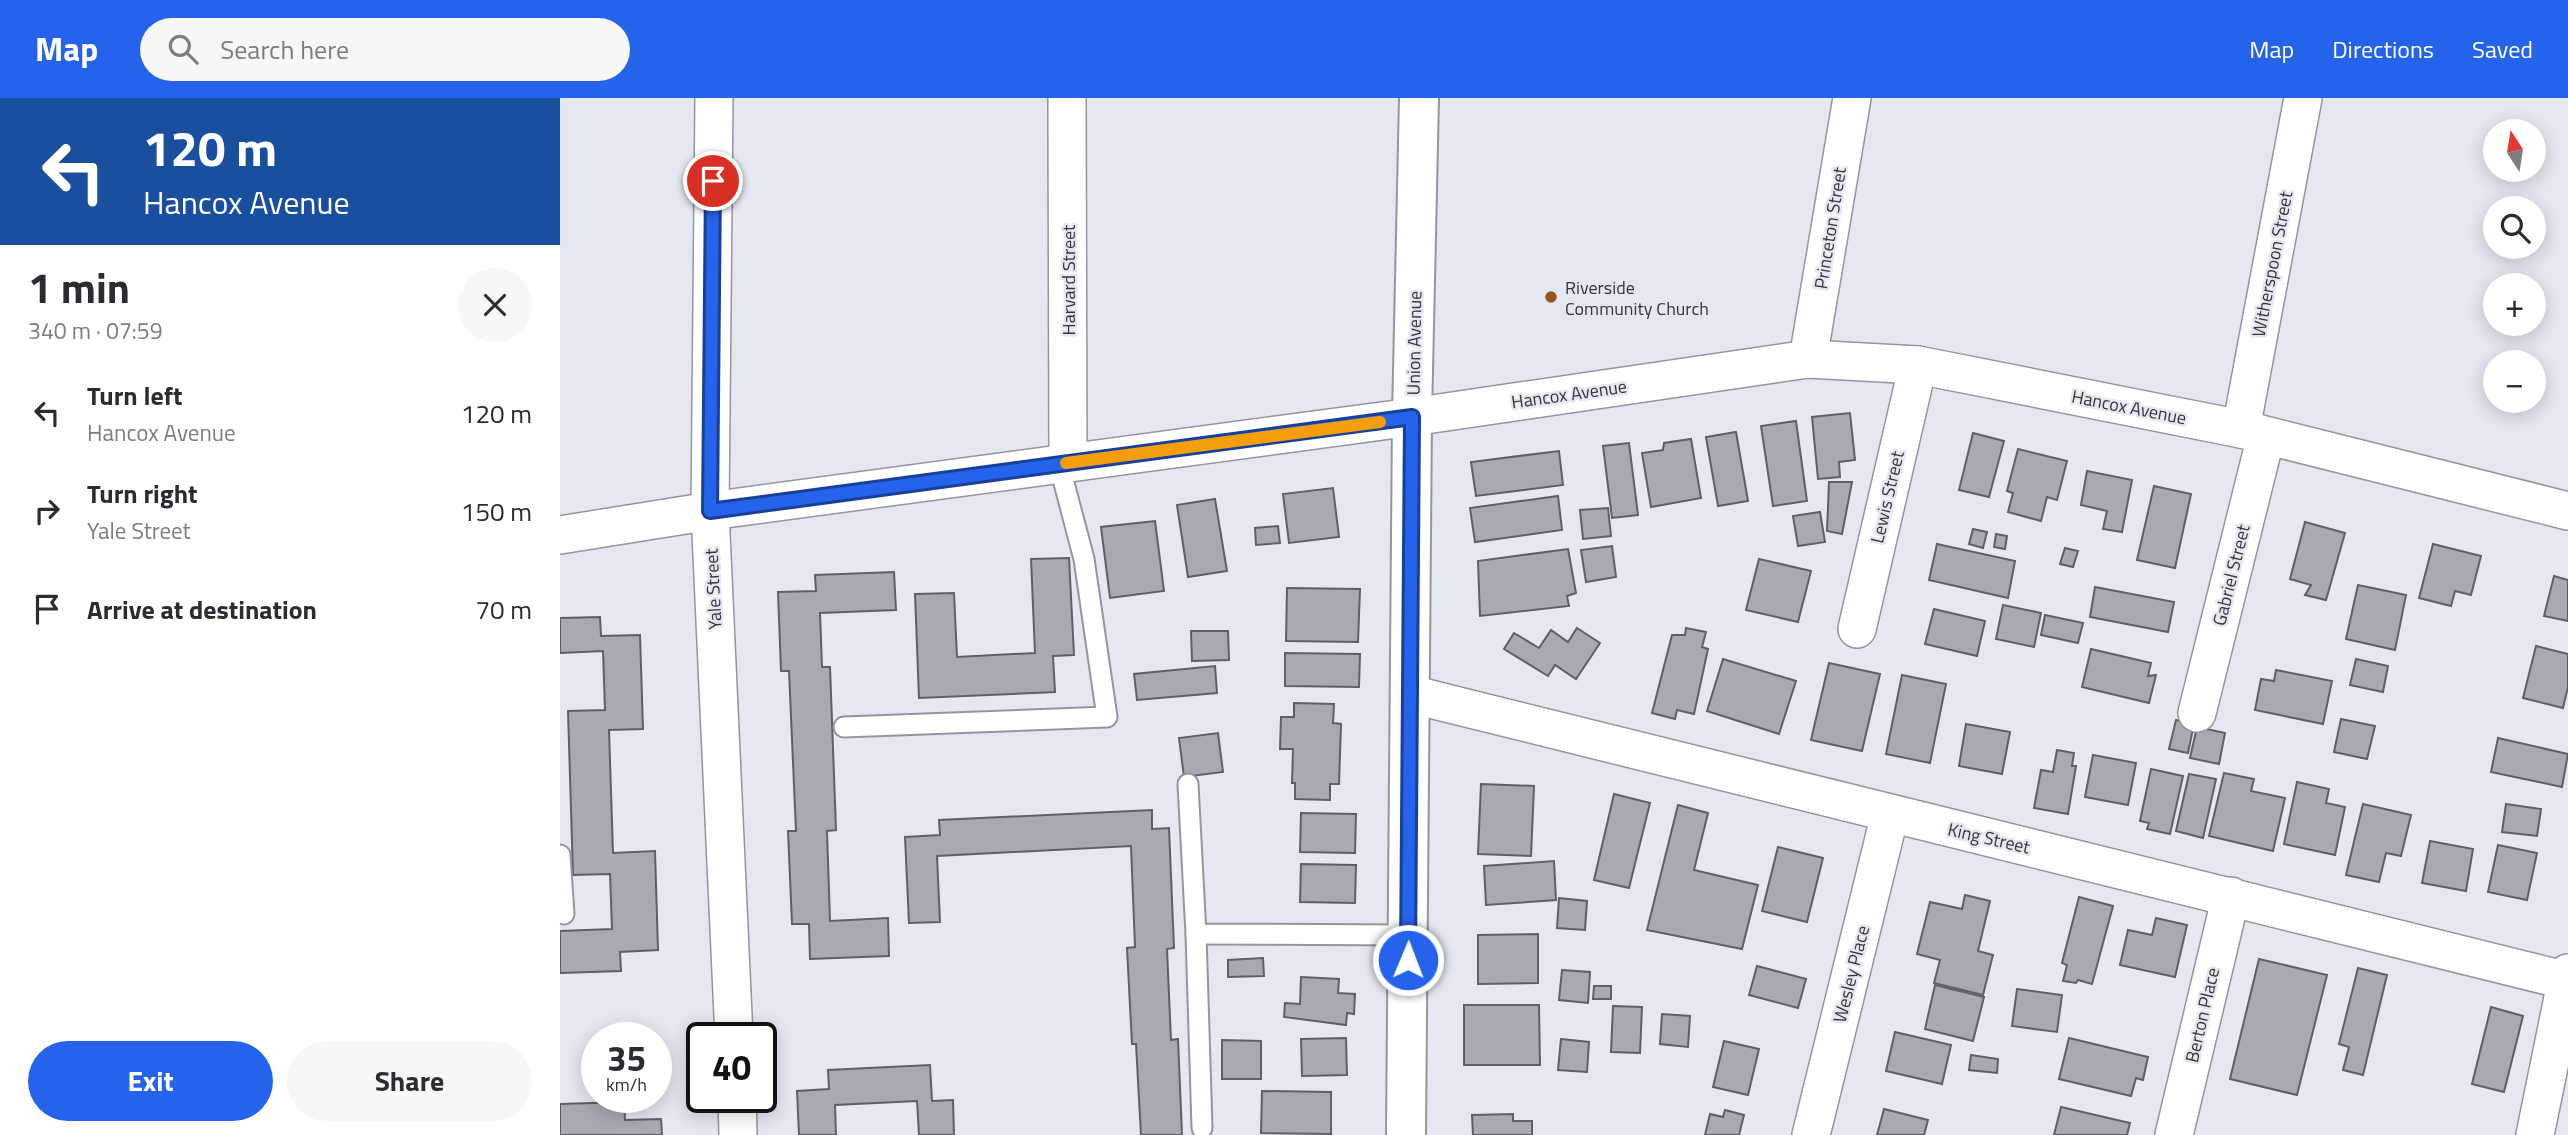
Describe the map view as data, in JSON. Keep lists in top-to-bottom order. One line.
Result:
{"streets":{"street":["Princeton Street","Witherspoon Street","Harvard Street","Union Avenue","Hancox Avenue","Lewis Street","Gabriel Street","Yale Street","King Street","Wesley Place","Berton Place"]},"crossings":[["Princeton Street","Hancox Avenue"],["Witherspoon Street","Hancox Avenue"],["Witherspoon Street","Gabriel Street"],["Harvard Street","Hancox Avenue"],["Union Avenue","Hancox Avenue"],["Union Avenue","King Street"],["Hancox Avenue","Lewis Street"],["Hancox Avenue","Gabriel Street"],["Hancox Avenue","Yale Street"],["King Street","Wesley Place"],["King Street","Berton Place"]],"places":["Riverside Community Church"],"north":"top","page":{"header":"Map","search":"Search here","nav":["Map","Directions","Saved"],"turn":["120 m","Hancox Avenue"],"map_buttons":["+","−"],"heading":["1 min","340 m · 07:59"],"list":[{"name":"Turn left","note":"Hancox Avenue","value":"120 m"},{"name":"Turn right","note":"Yale Street","value":"150 m"},{"name":"Arrive at destination","value":"70 m"}],"speed":"35 km/h","limit":"40","buttons":["Exit","Share"]}}
